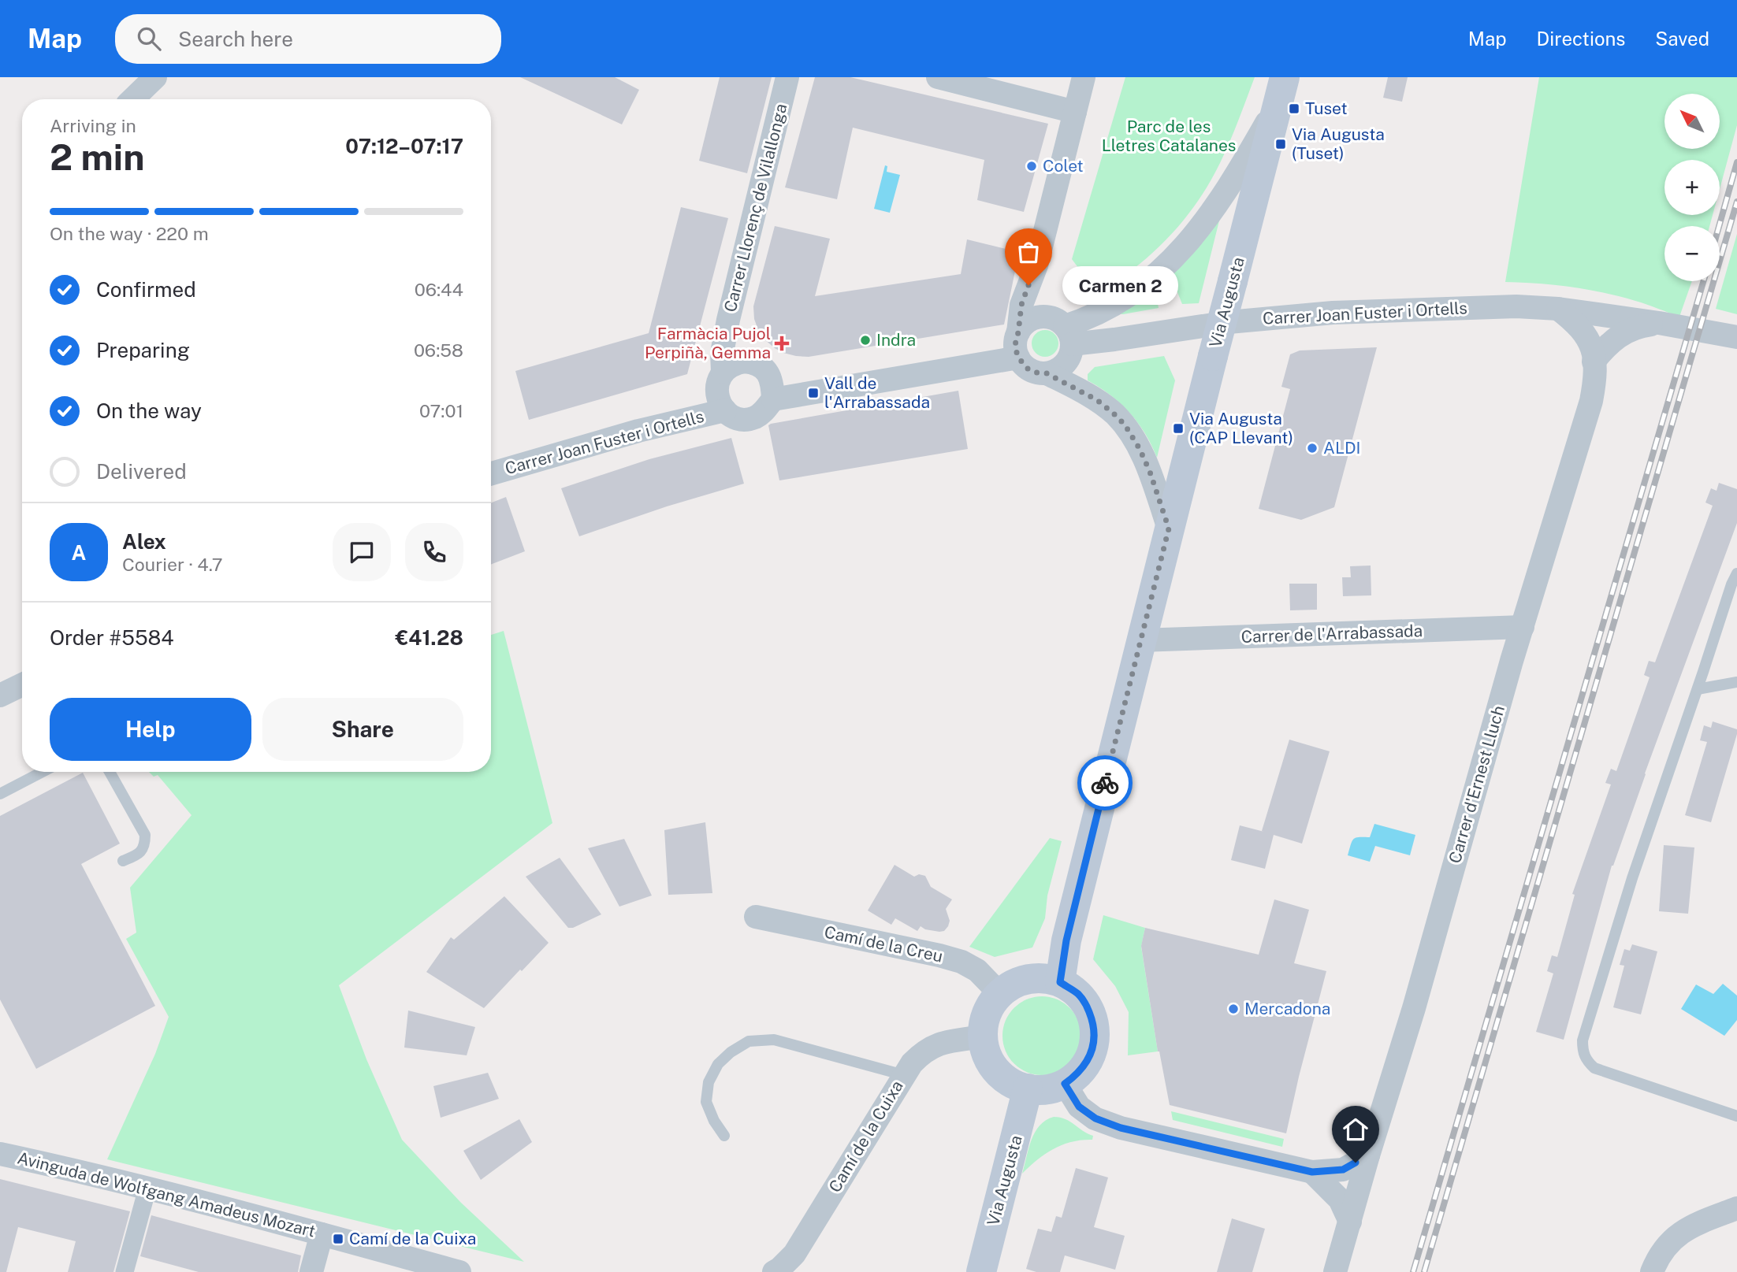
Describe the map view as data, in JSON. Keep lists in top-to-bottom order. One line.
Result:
{"streets":{"main road":["Via Augusta"],"street":["Carrer Llorenç de Vilallonga","Carrer Joan Fuster i Ortells","Carrer de l'Arrabassada","Carrer d'Ernest Lluch","Camí de la Creu","Camí de la Cuixa","Avinguda de Wolfgang Amadeus Mozart"]},"crossings":[["Carrer Llorenç de Vilallonga","Carrer Joan Fuster i Ortells"],["Via Augusta","Carrer de l'Arrabassada"],["Via Augusta","Camí de la Creu"],["Via Augusta","Camí de la Cuixa"],["Carrer Joan Fuster i Ortells","Carrer d'Ernest Lluch"],["Carrer de l'Arrabassada","Carrer d'Ernest Lluch"],["Camí de la Creu","Camí de la Cuixa"]],"parks":["Parc de les Lletres Catalanes"],"places":{"transit":["Tuset","Via Augusta (Tuset)","Vall de l'Arrabassada","Via Augusta (CAP Llevant)","Camí de la Cuixa"],"other":["Colet","Carmen 2","Indra","ALDI","Mercadona"],"health":["Farmàcia Pujol Perpiñà, Gemma"]},"north":"top left","page":{"header":"Map","search":"Search here","nav":["Map","Directions","Saved"],"map_buttons":["+","−"],"heading":["2 min","Arriving in","07:12–07:17"],"panel":["Alex","Courier · 4.7","Order #5584","€41.28"],"bar":"On the way · 220 m","list":[["Confirmed","06:44"],["Preparing","06:58"],["On the way","07:01"],"Delivered"],"bubble":"Carmen 2","round":"A","buttons":["Help","Share"]}}
